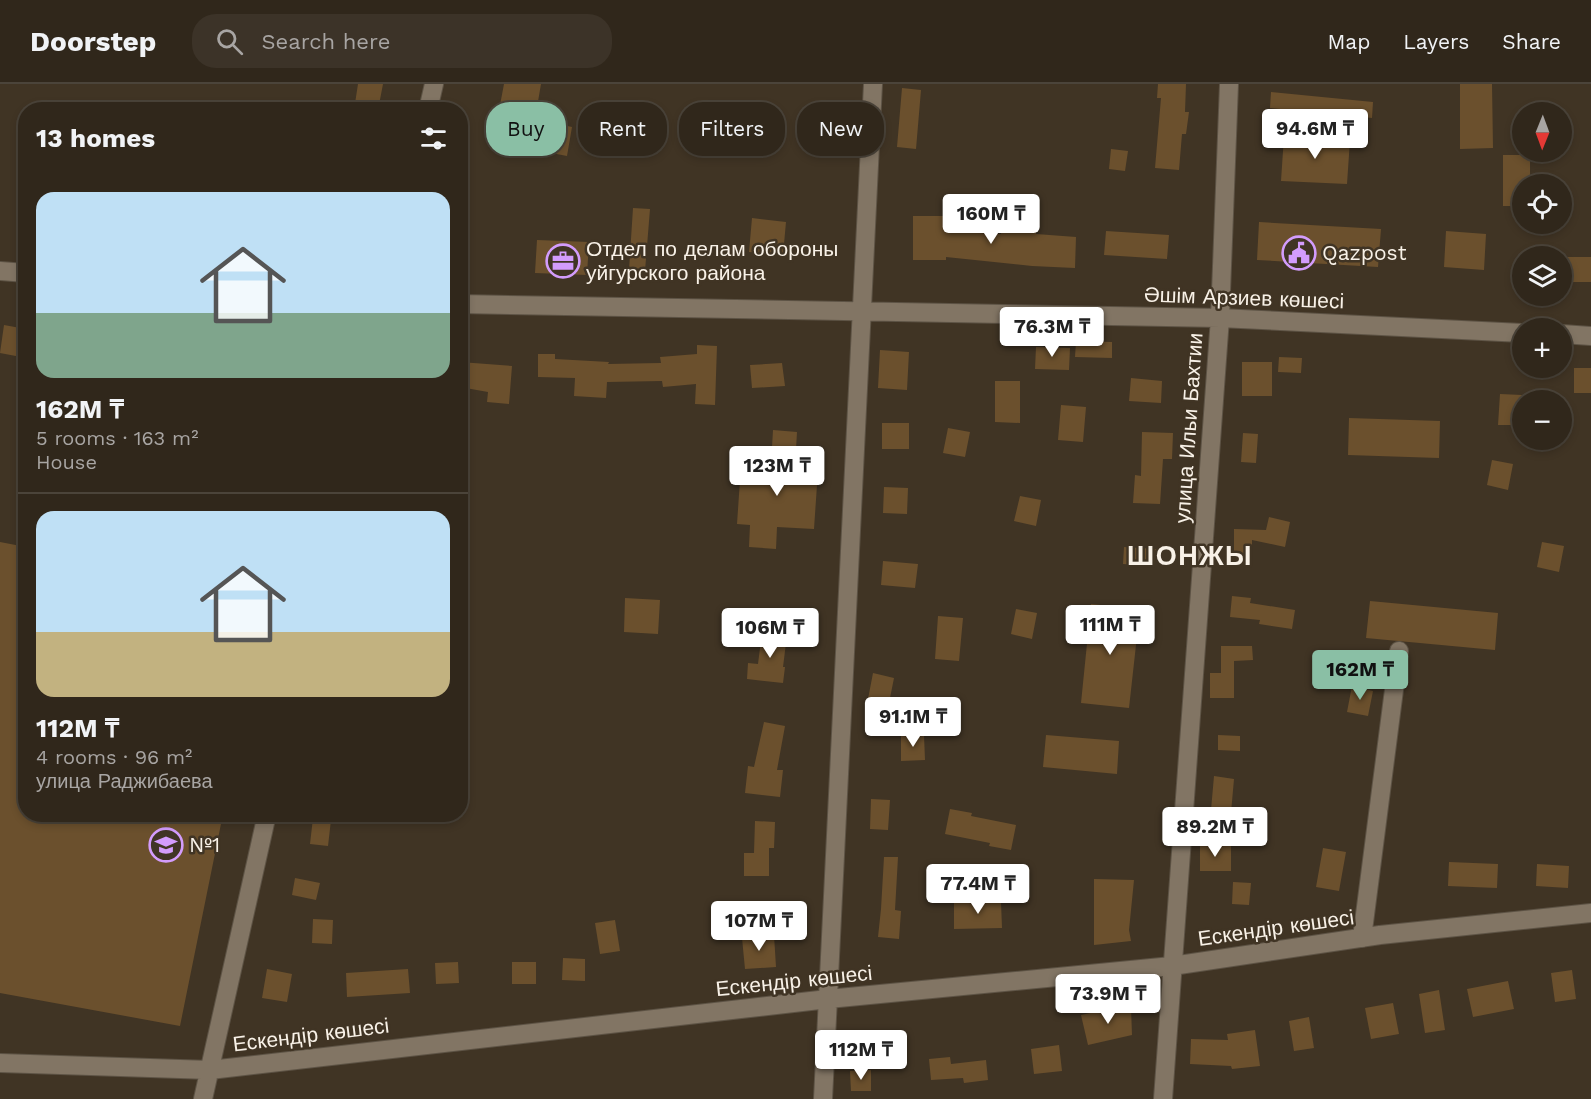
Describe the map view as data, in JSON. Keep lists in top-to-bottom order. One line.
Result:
{"streets":{"street":["Әшім Арзиев көшесі","улица Ильи Бахтии","Ескендір көшесі"]},"crossings":[["Әшім Арзиев көшесі","улица Ильи Бахтии"],["улица Ильи Бахтии","Ескендір көшесі"]],"districts":["ШОНЖЫ"],"places":{"public building":["Qazpost"],"office":["Отдел по делам обороны уйгурского района"],"school or university":["№1"]},"north":"bottom","page":{"header":"Doorstep","search":"Search here","nav":["Map","Layers","Share"],"map_buttons":["+","−"],"chip":["Buy","Rent","Filters","New"],"heading":"13 homes","price":["94.6M ₸","160M ₸","76.3M ₸","123M ₸","111M ₸","106M ₸","162M ₸","91.1M ₸","89.2M ₸","77.4M ₸","107M ₸","73.9M ₸","112M ₸"],"list":[{"name":"162M ₸","note":"5 rooms · 163 m² · House"},{"name":"112M ₸","note":"4 rooms · 96 m² · улица Раджибаева"}]}}
